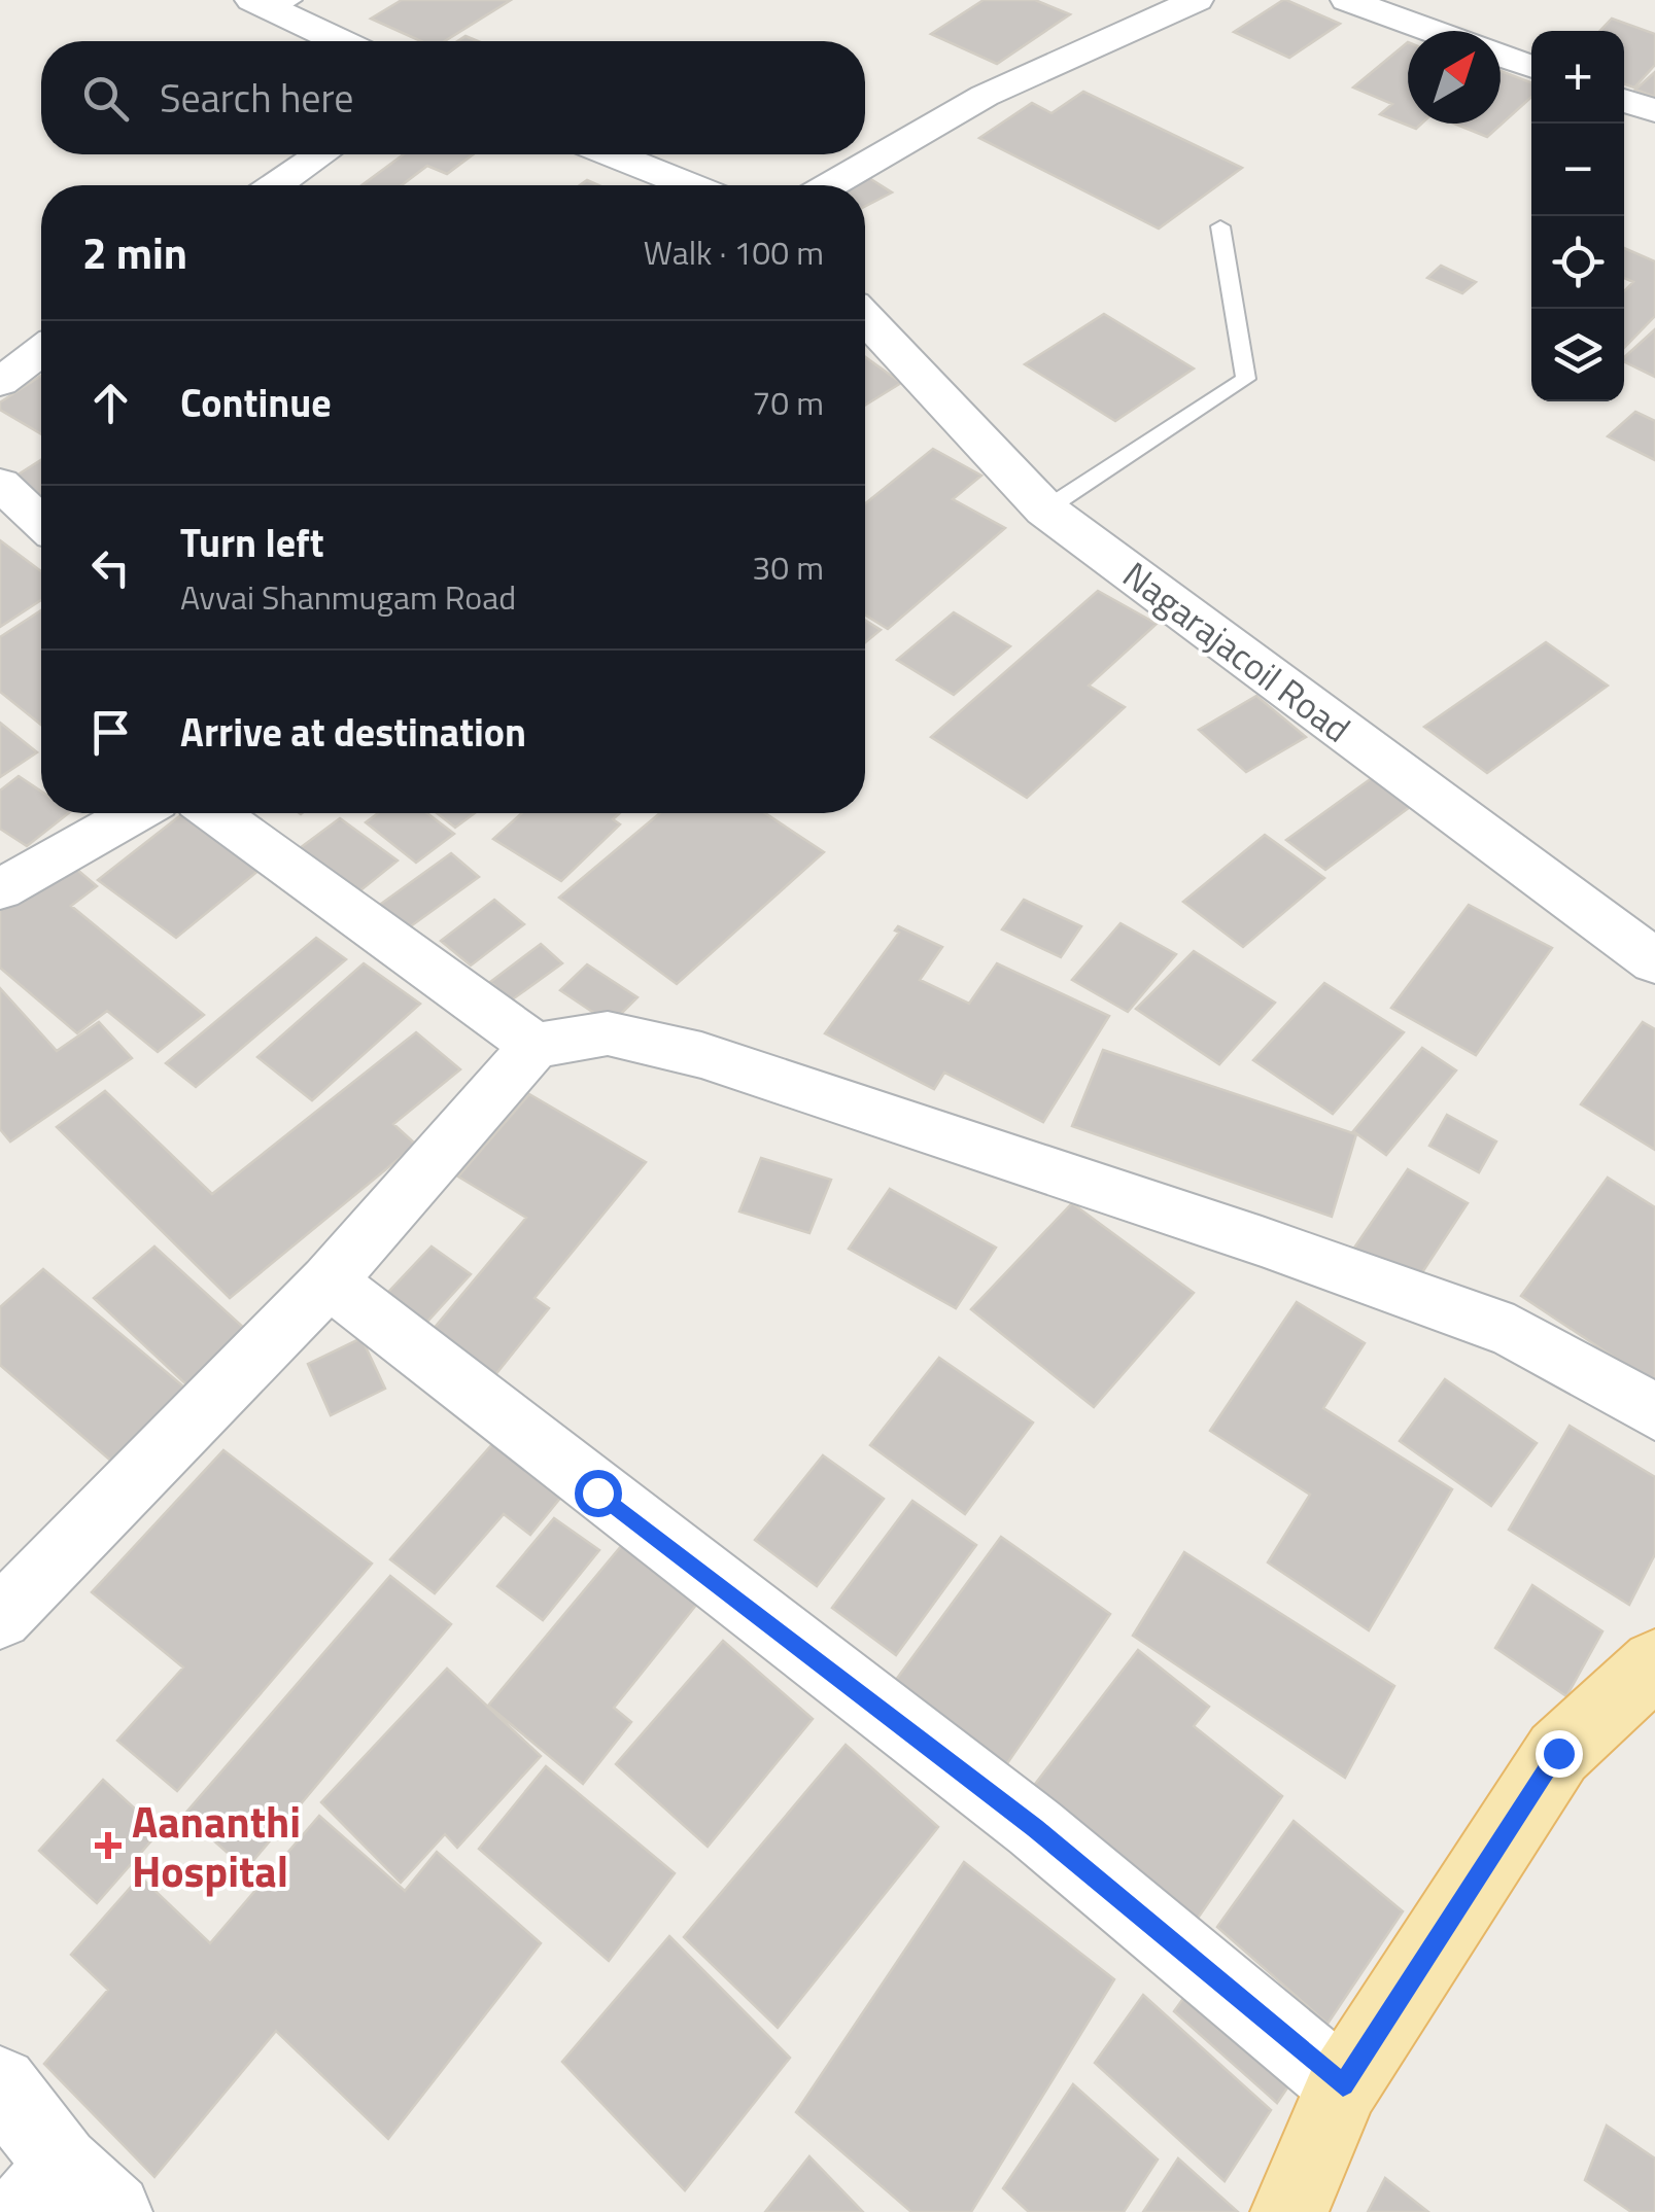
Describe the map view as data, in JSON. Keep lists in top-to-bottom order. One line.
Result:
{"streets":{"street":["Nagarajacoil Road"]},"places":{"health":["Aananthi Hospital"]},"north":"top right","page":{"map_buttons":["+","−"],"search":"Search here","heading":["2 min","Walk · 100 m"],"list":[["Continue","70 m"],["Turn left","Avvai Shanmugam Road","30 m"],"Arrive at destination"]}}
